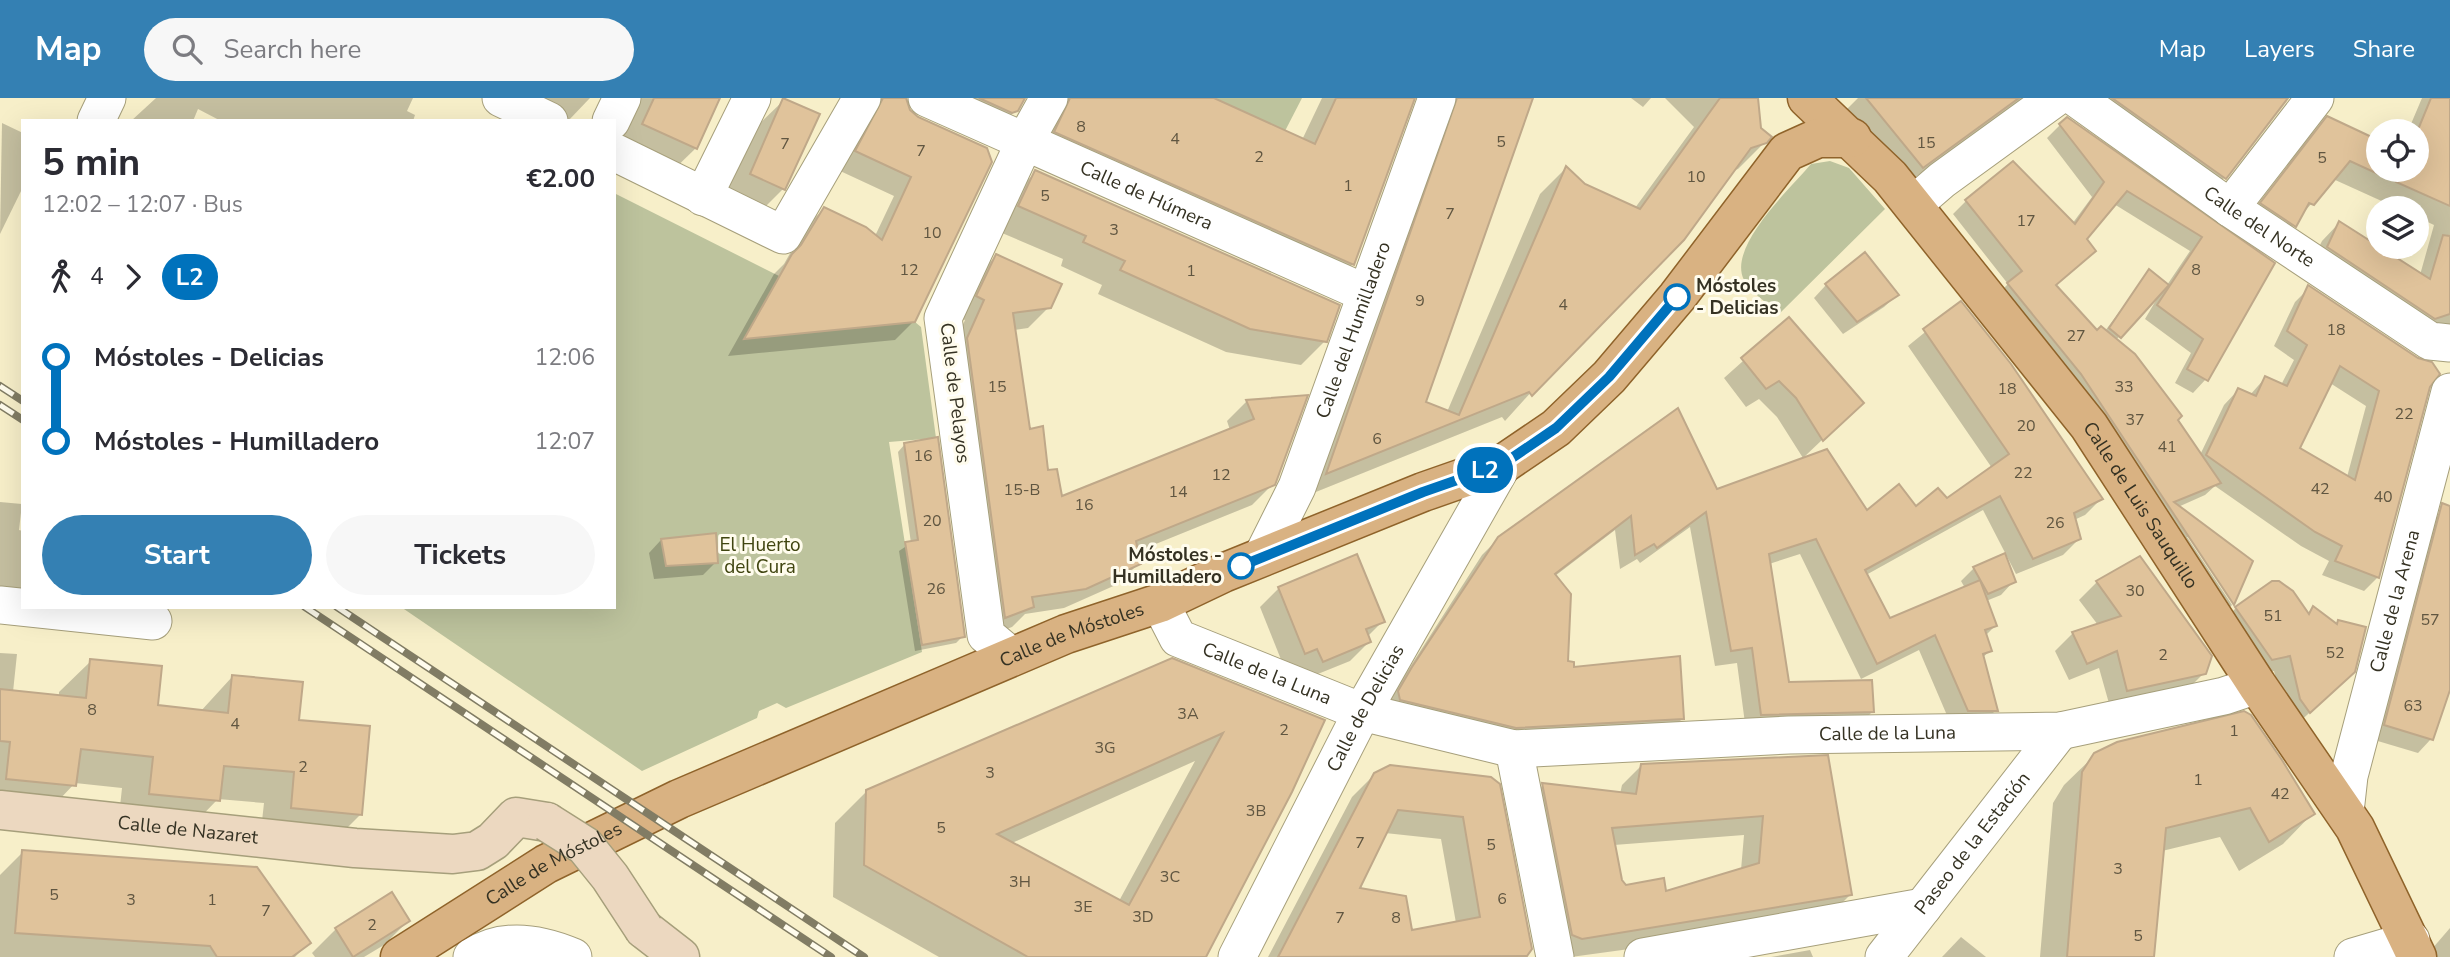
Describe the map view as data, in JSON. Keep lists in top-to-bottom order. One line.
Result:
{"streets":{"main road":["Calle de Luis Sauquillo","Calle de Móstoles"],"street":["Calle de Húmera","Calle del Norte","Calle del Humilladero","Calle de Pelayos","Calle de la Arena","Calle de la Luna","Calle de Delicias","Calle de Nazaret","Paseo de la Estación"]},"crossings":[["Calle de Húmera","Calle del Humilladero"],["Calle de Húmera","Calle de Pelayos"],["Calle del Humilladero","Calle de Móstoles"],["Calle de Pelayos","Calle de Móstoles"],["Calle de Luis Sauquillo","Calle de la Arena"],["Calle de Luis Sauquillo","Calle de Móstoles"],["Calle de Luis Sauquillo","Calle de la Luna"],["Calle de Móstoles","Calle de la Luna"],["Calle de Móstoles","Calle de Delicias"],["Calle de la Luna","Calle de Delicias"],["Calle de la Luna","Paseo de la Estación"]],"parks":["El Huerto del Cura"],"places":["Móstoles - Delicias","Móstoles - Humilladero"],"lines":["bus line L2"],"house_numbers":["8","4","5","15","7","7","2","5","10","1","5","7","17","3","10","12","8","1","9","4","18","27","15","33","18","22","37","20","6","41","16","22","12","42","15-B","14","40","16","20","26","26","30","51","57","52","2","63","8","3A","4","2","1","3G","2","3","1","42","3B","5","7","5","3","3C","3H","5","6","3","1","3E","7","3D","7","8","2","5"],"page":{"header":"Map","search":"Search here","nav":["Map","Layers","Share"],"on_map":"L2","heading":["5 min","12:02 – 12:07 · Bus","€2.00"],"legs":["4","L2"],"list":[{"name":"Móstoles - Delicias","value":"12:06"},{"name":"Móstoles - Humilladero","value":"12:07"}],"buttons":["Start","Tickets"]}}
